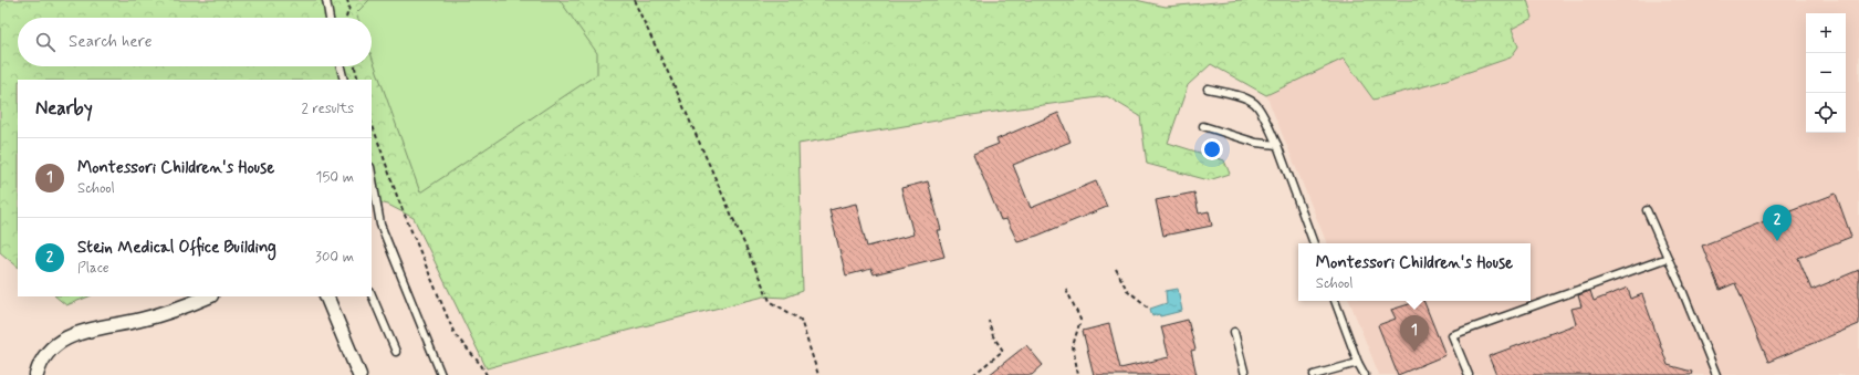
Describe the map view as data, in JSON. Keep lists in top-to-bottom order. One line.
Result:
{"page":{"map_buttons":["+","−"],"search":"Search here","heading":["Nearby","2 results"],"list":[{"mark":"1","name":"Montessori Children's House","note":"School","value":"150 m"},{"mark":"2","name":"Stein Medical Office Building","note":"Place","value":"300 m"}],"pins":["2","1"],"popup":["Montessori Children's House","School"]}}
